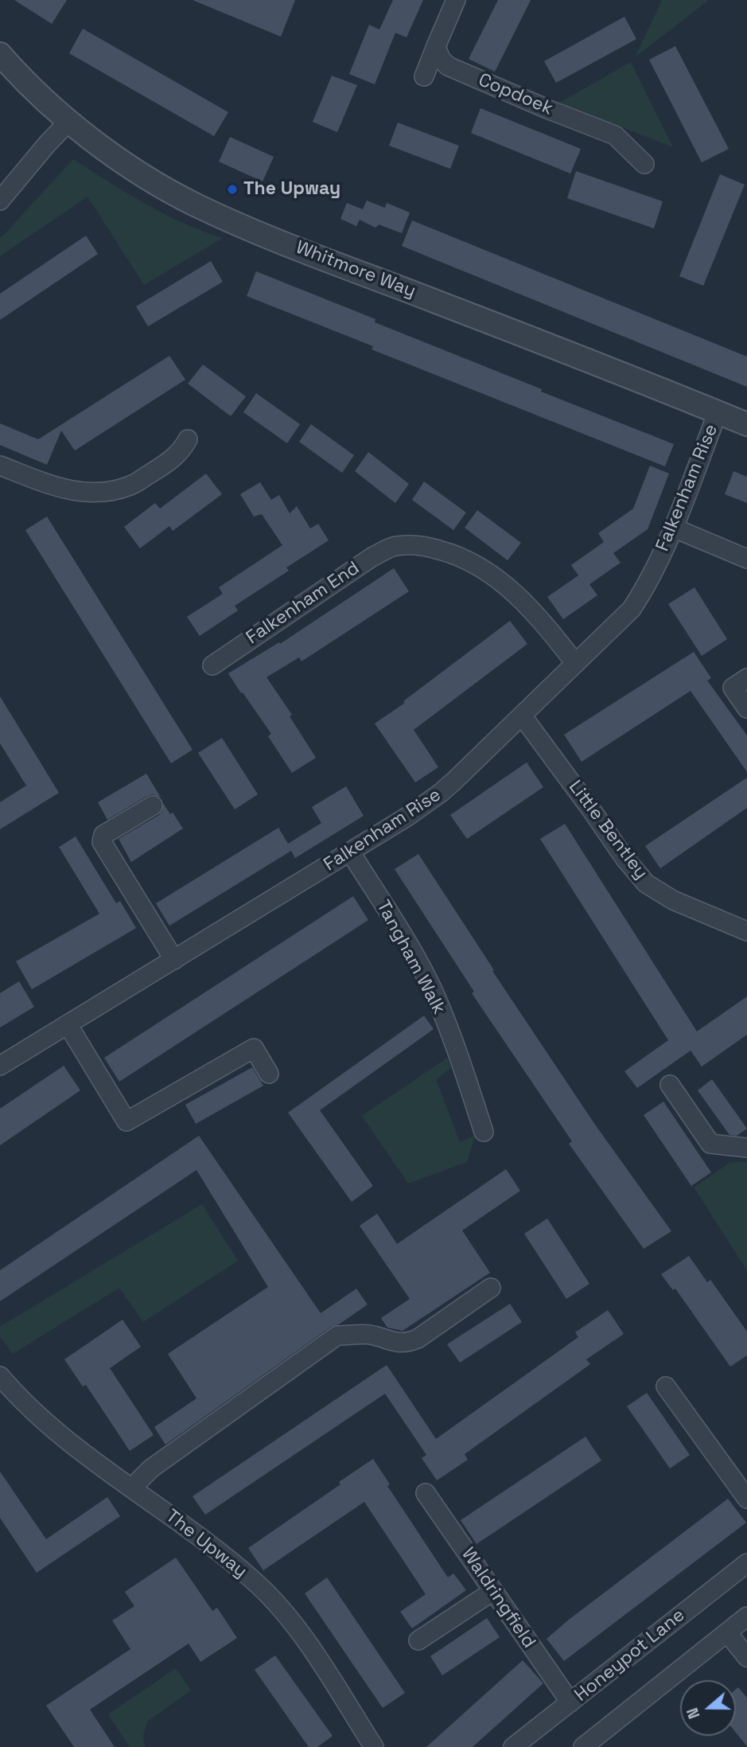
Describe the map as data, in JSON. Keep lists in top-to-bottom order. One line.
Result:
{"streets":{"street":["Copdoek","Whitmore Way","Falkenham Rise","Falkenham End","Little Bentley","Tangham Walk","The Upway","Waldringfield","Honeypot Lane"]},"crossings":[["Whitmore Way","Falkenham Rise"],["Falkenham Rise","Falkenham End"],["Falkenham Rise","Little Bentley"],["Falkenham Rise","Tangham Walk"],["Waldringfield","Honeypot Lane"]],"places":["The Upway"],"north":"left"}
